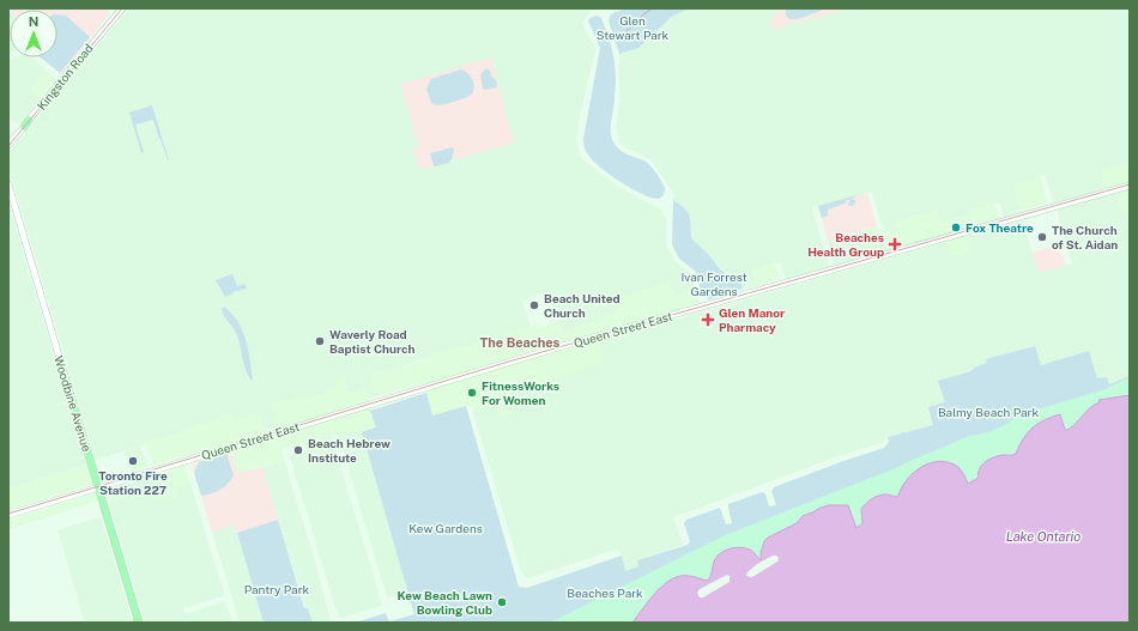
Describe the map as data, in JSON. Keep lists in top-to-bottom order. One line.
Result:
{"streets":{"main road":["Kingston Road","Queen Street East","Woodbine Avenue"]},"crossings":[["Queen Street East","Woodbine Avenue"]],"districts":["The Beaches"],"water":["Lake Ontario"],"parks":["Glen Stewart Park","Ivan Forrest Gardens","Balmy Beach Park","Kew Gardens","Pantry Park","Beaches Park"],"places":{"other":["Fox Theatre","The Church of St. Aidan","Beach United Church","Waverly Road Baptist Church","FitnessWorks For Women","Beach Hebrew Institute","Toronto Fire Station 227","Kew Beach Lawn Bowling Club"],"health":["Beaches Health Group","Glen Manor Pharmacy"]},"north":"top"}
